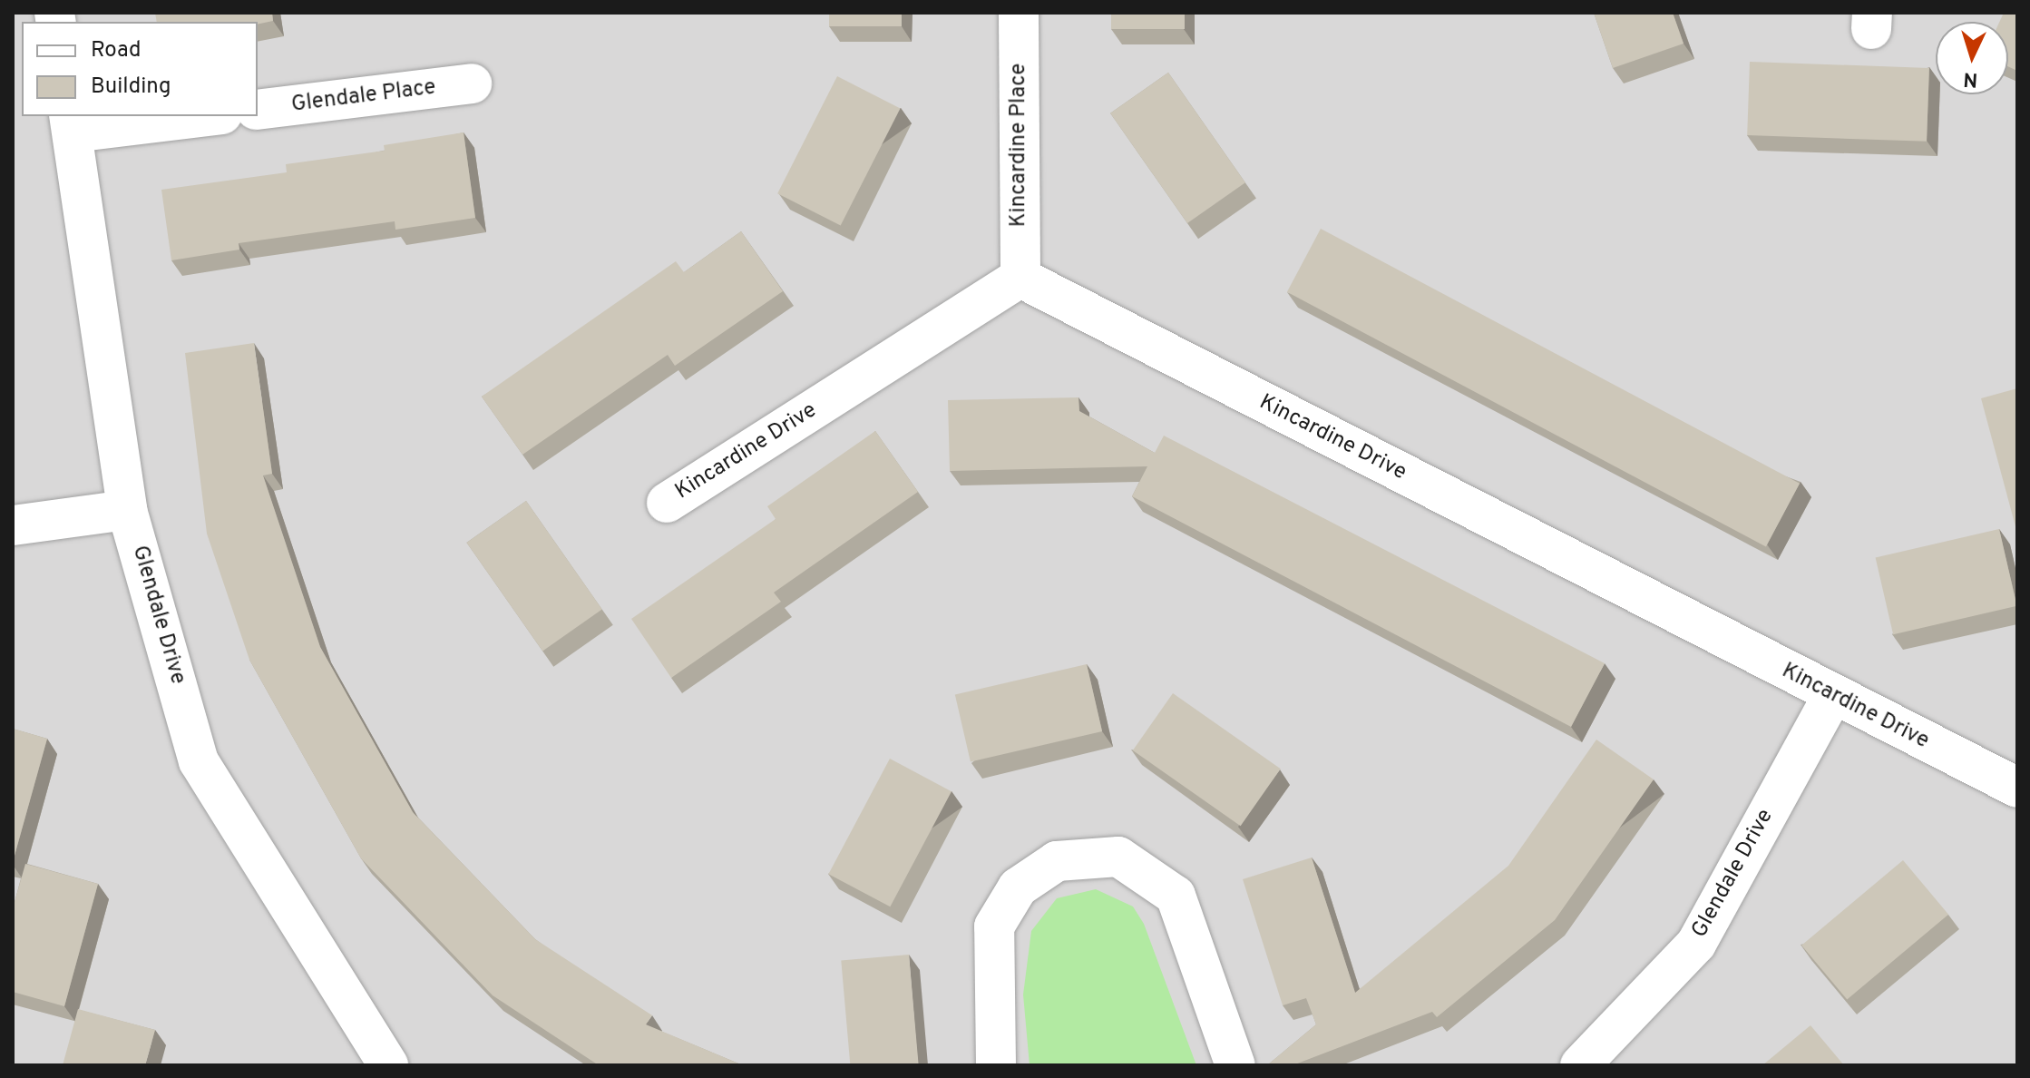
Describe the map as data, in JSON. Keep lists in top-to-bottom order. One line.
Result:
{"streets":{"street":["Glendale Place","Kincardine Place","Kincardine Drive","Glendale Drive"]},"crossings":[["Kincardine Place","Kincardine Drive"],["Kincardine Drive","Glendale Drive"]],"legend":["Road","Building"],"north":"bottom"}
